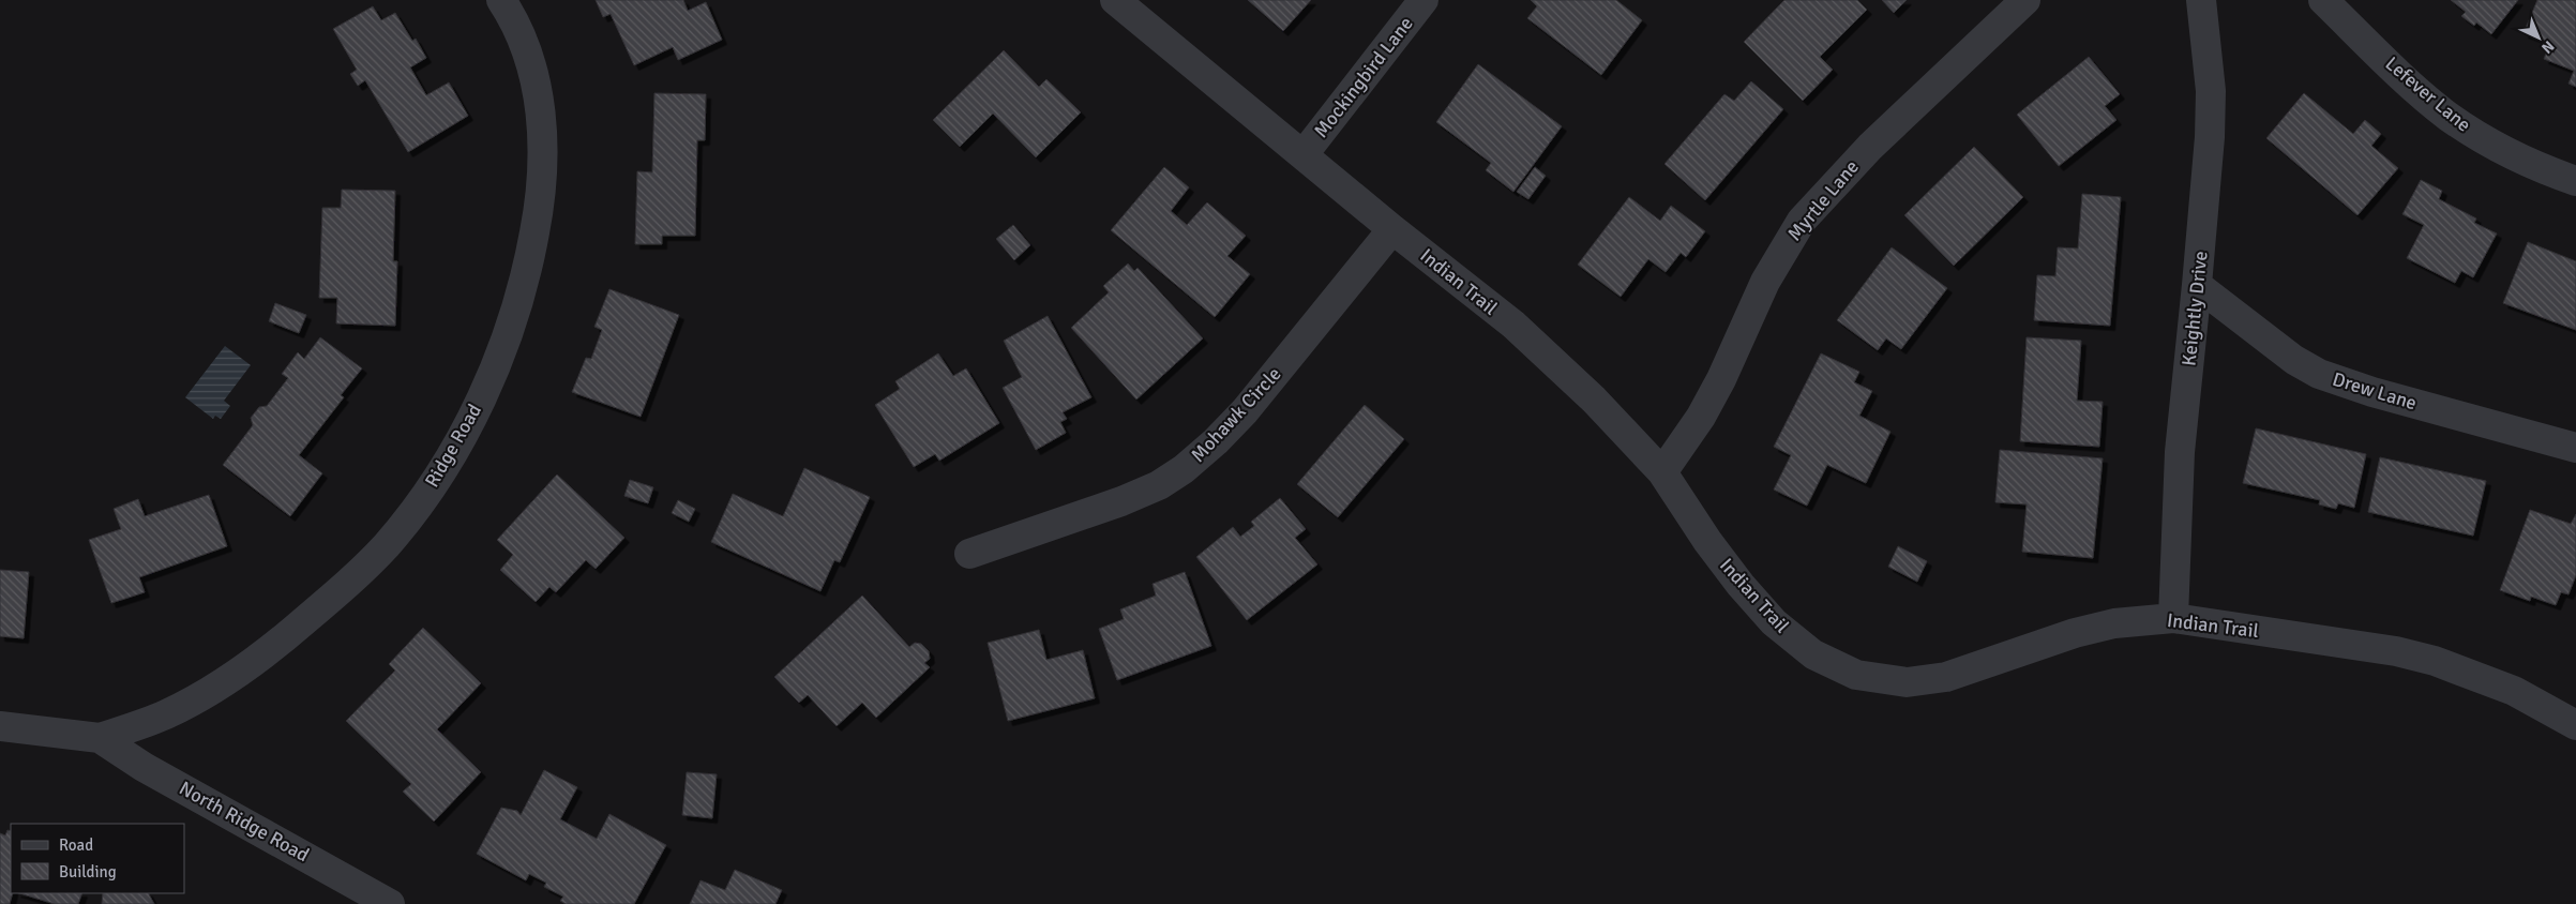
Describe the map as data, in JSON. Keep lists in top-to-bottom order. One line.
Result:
{"streets":{"street":["Mockingbird Lane","Lefever Lane","Myrtle Lane","Indian Trail","Keightly Drive","Drew Lane","Mohawk Circle","Ridge Road","North Ridge Road"]},"crossings":[["Mockingbird Lane","Indian Trail"],["Myrtle Lane","Indian Trail"],["Indian Trail","Keightly Drive"],["Indian Trail","Mohawk Circle"],["Keightly Drive","Drew Lane"],["Ridge Road","North Ridge Road"]],"legend":["Road","Building"],"north":"bottom right"}
